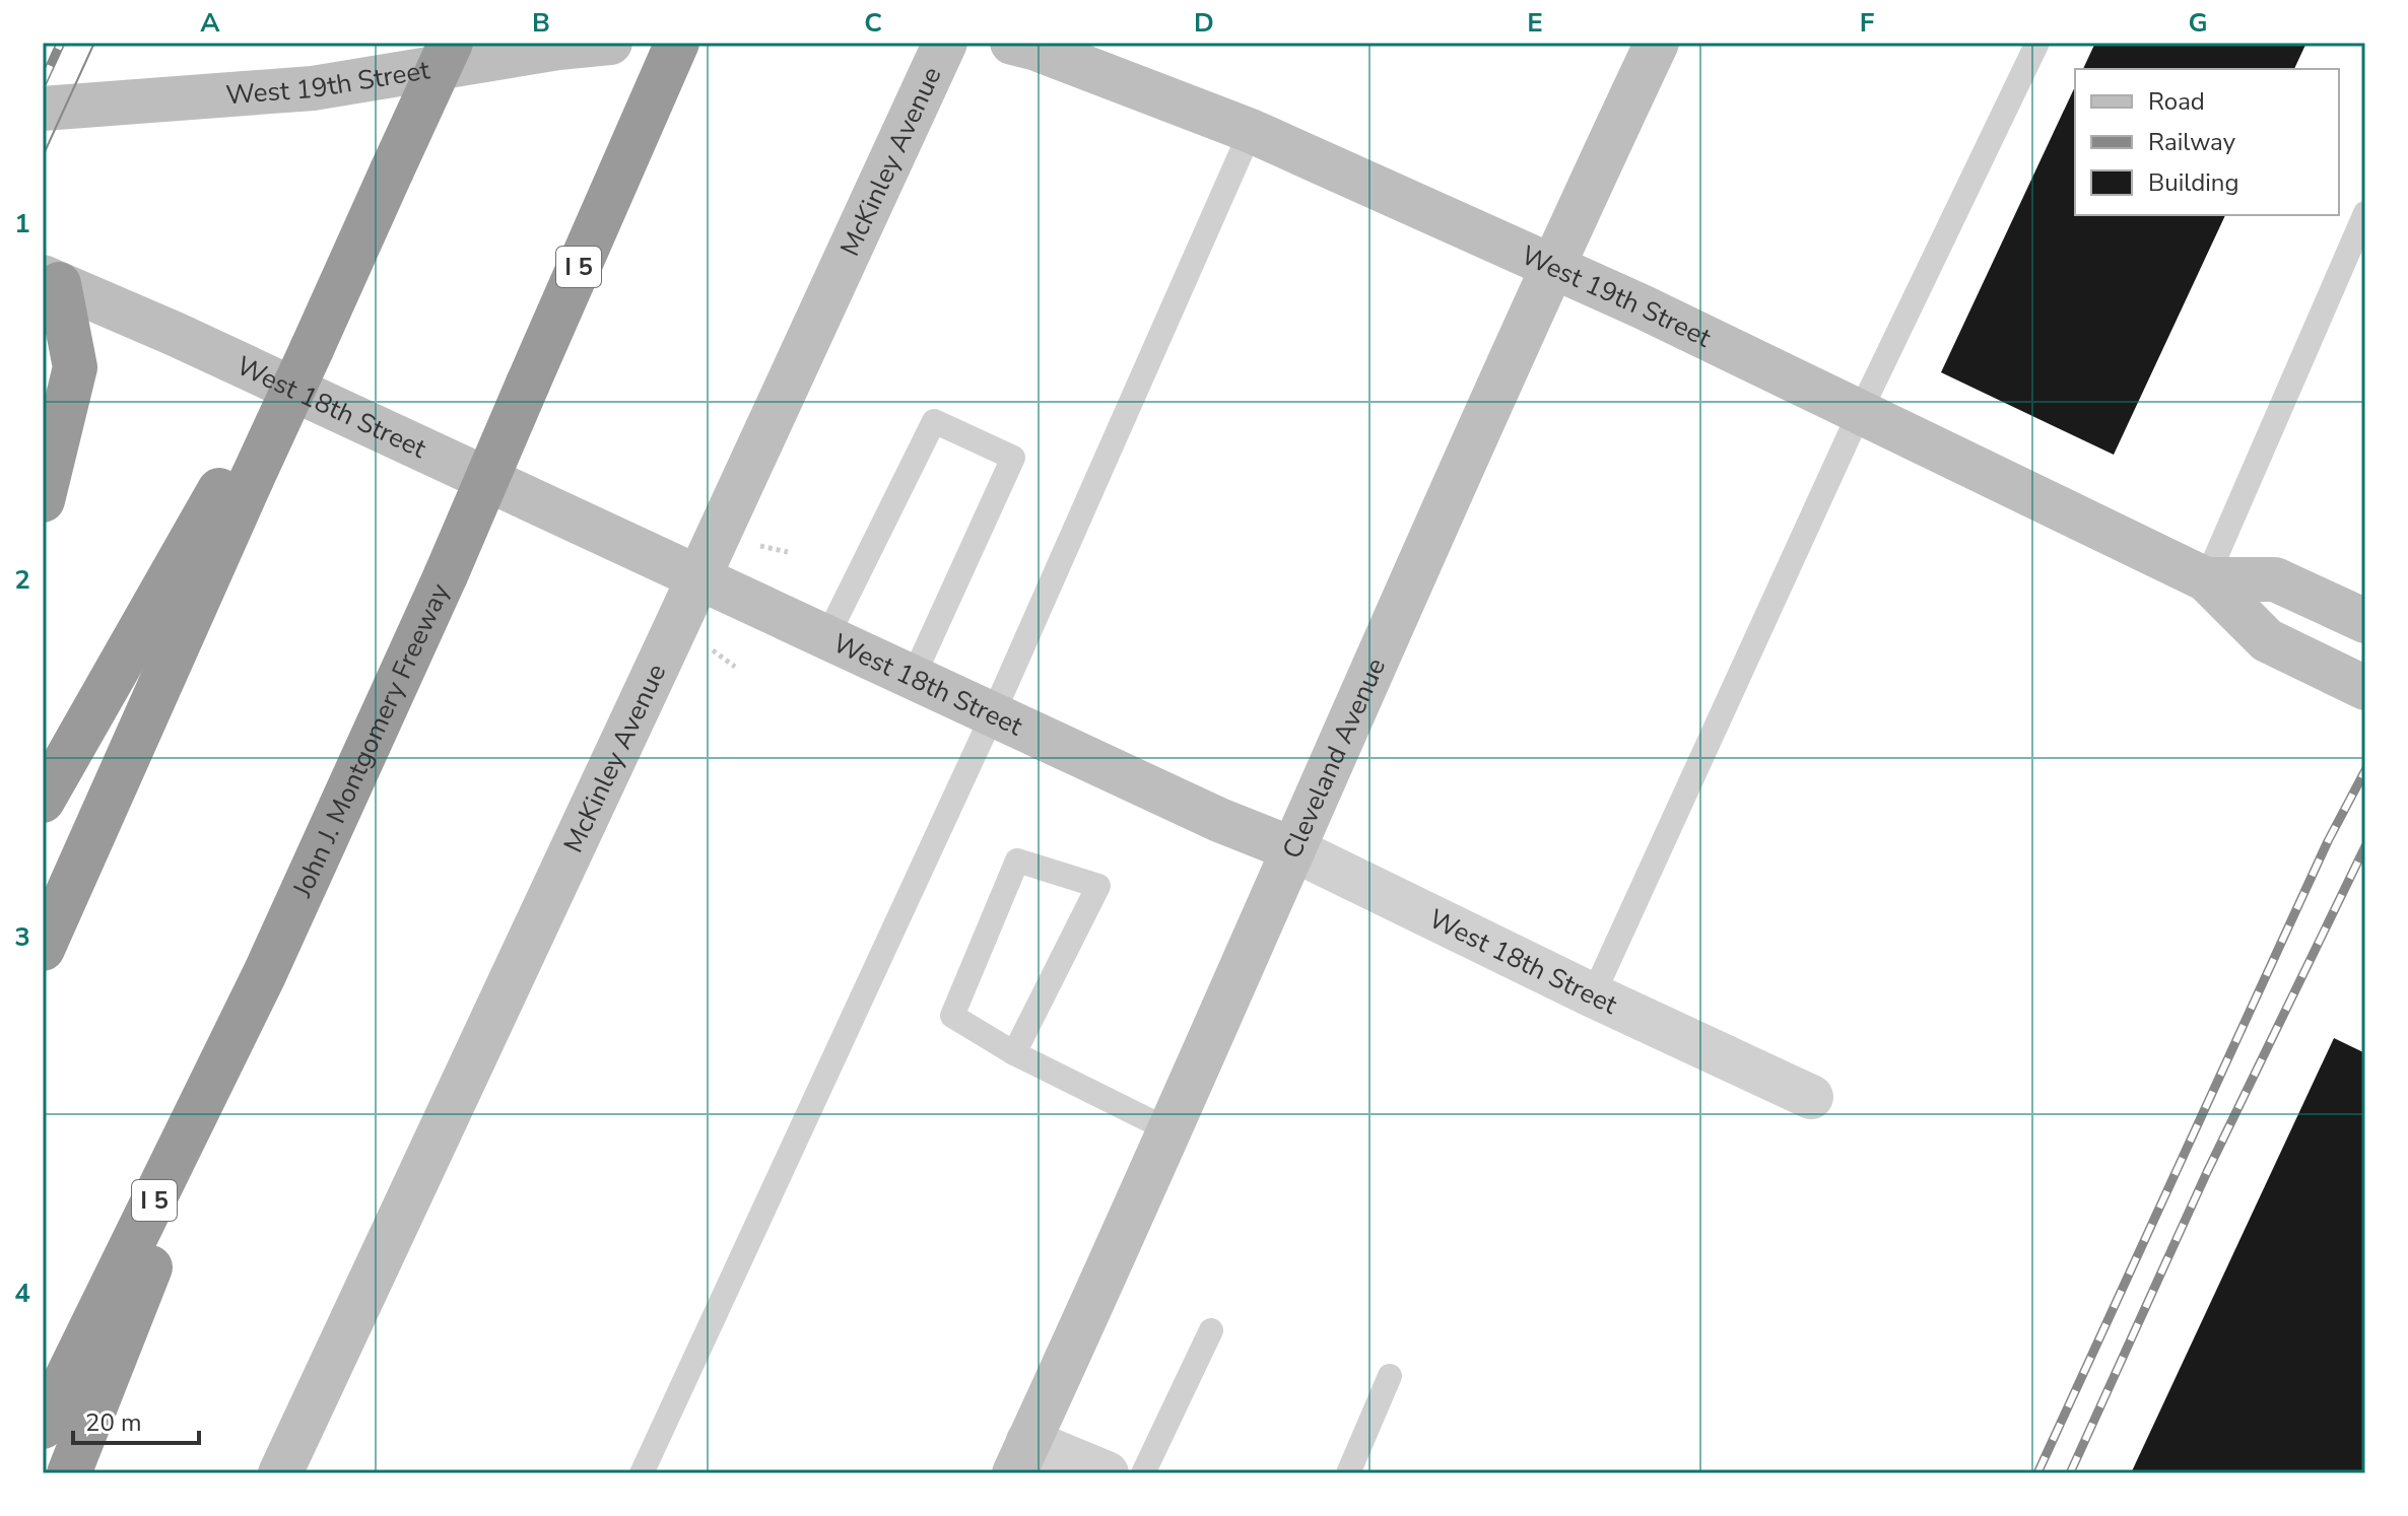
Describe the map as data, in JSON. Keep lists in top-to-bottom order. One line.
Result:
{"streets":{"highway":["I 5","John J. Montgomery Freeway"],"main road":["West 19th Street","McKinley Avenue","West 18th Street","Cleveland Avenue"]},"crossings":[["West 19th Street","Cleveland Avenue"],["McKinley Avenue","West 18th Street"],["West 18th Street","Cleveland Avenue"]],"legend":["Road","Railway","Building"],"scale_bar":"20 m","grid":{"columns":["A","B","C","D","E","F","G"],"rows":["1","2","3","4"]}}
